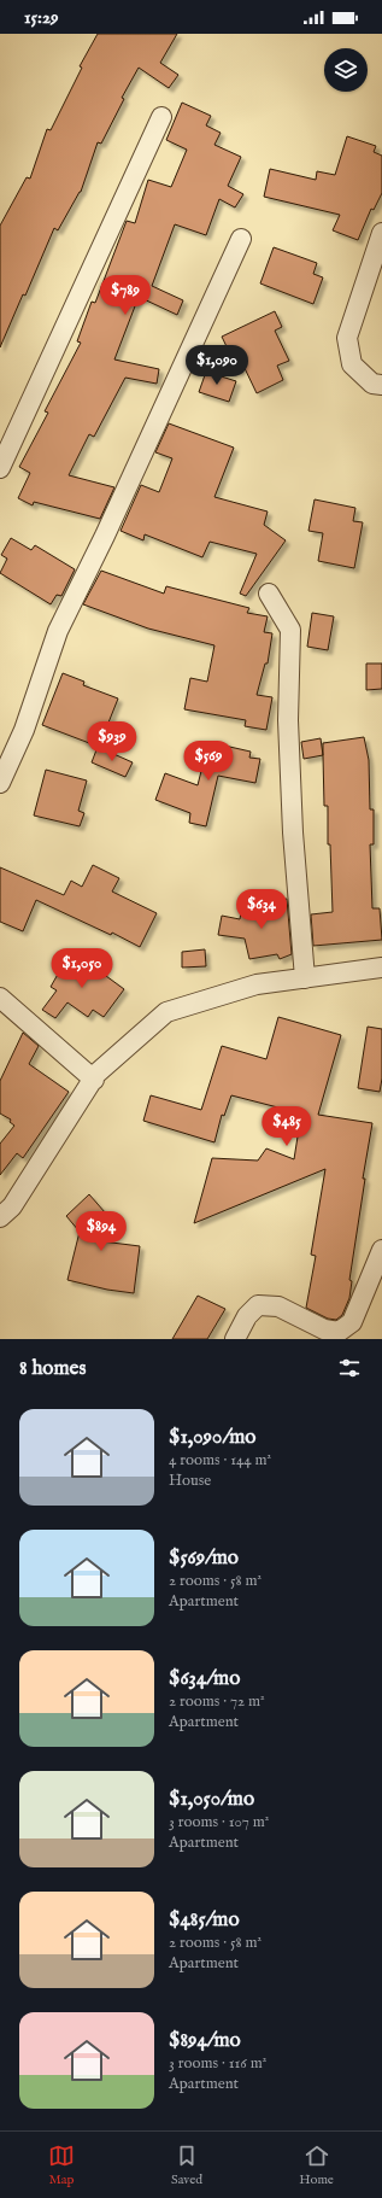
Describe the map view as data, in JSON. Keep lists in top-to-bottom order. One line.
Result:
{"page":{"status":"15:29","price":["$789","$1,090","$939","$569","$634","$1,050","$485","$894"],"heading":"8 homes","list":[{"name":"$1,090/mo","note":"4 rooms · 144 m² · House"},{"name":"$569/mo","note":"2 rooms · 58 m² · Apartment"},{"name":"$634/mo","note":"2 rooms · 72 m² · Apartment"},{"name":"$1,050/mo","note":"3 rooms · 107 m² · Apartment"},{"name":"$485/mo","note":"2 rooms · 58 m² · Apartment"},{"name":"$894/mo","note":"3 rooms · 116 m² · Apartment"}],"tabs":["Map","Saved","Home"]}}
